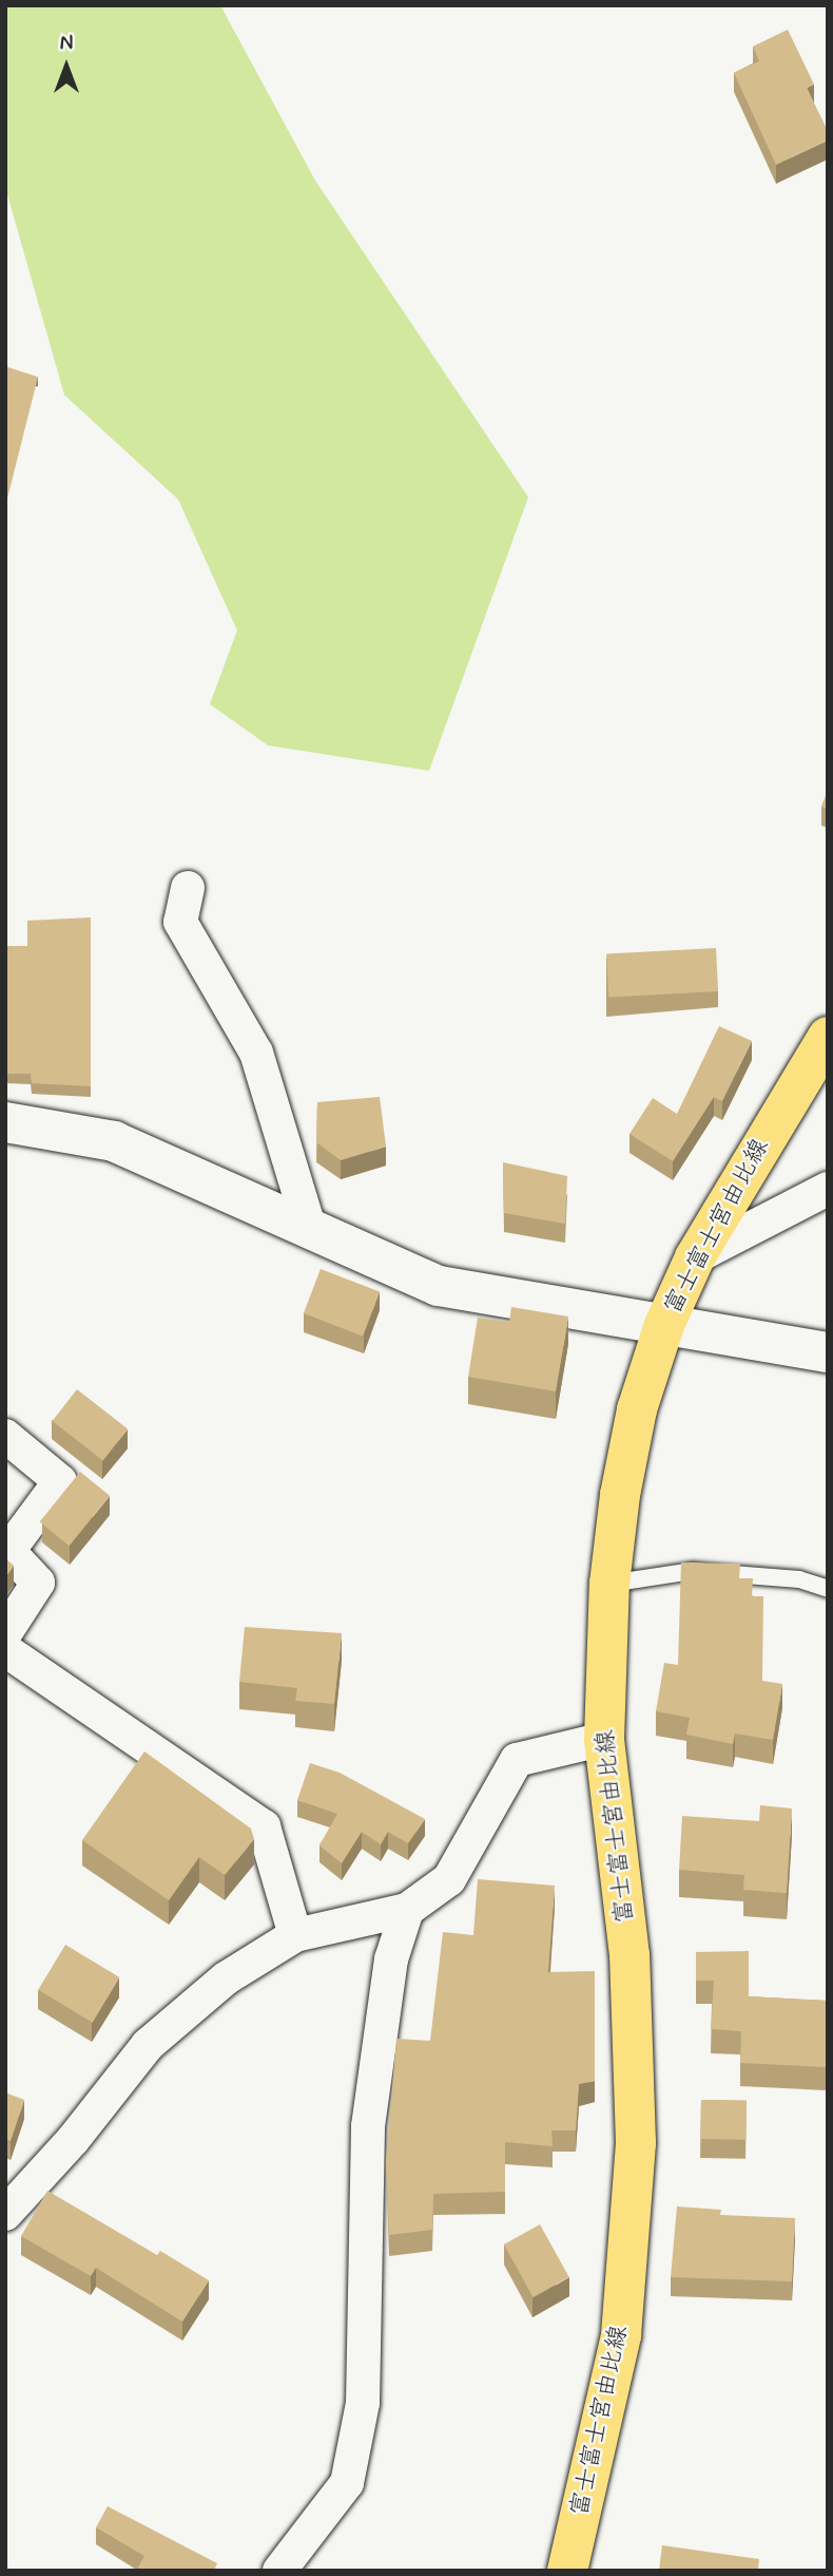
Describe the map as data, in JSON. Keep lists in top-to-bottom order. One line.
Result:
{"streets":{"main road":["富士富士宮由比線"]},"north":"top"}
